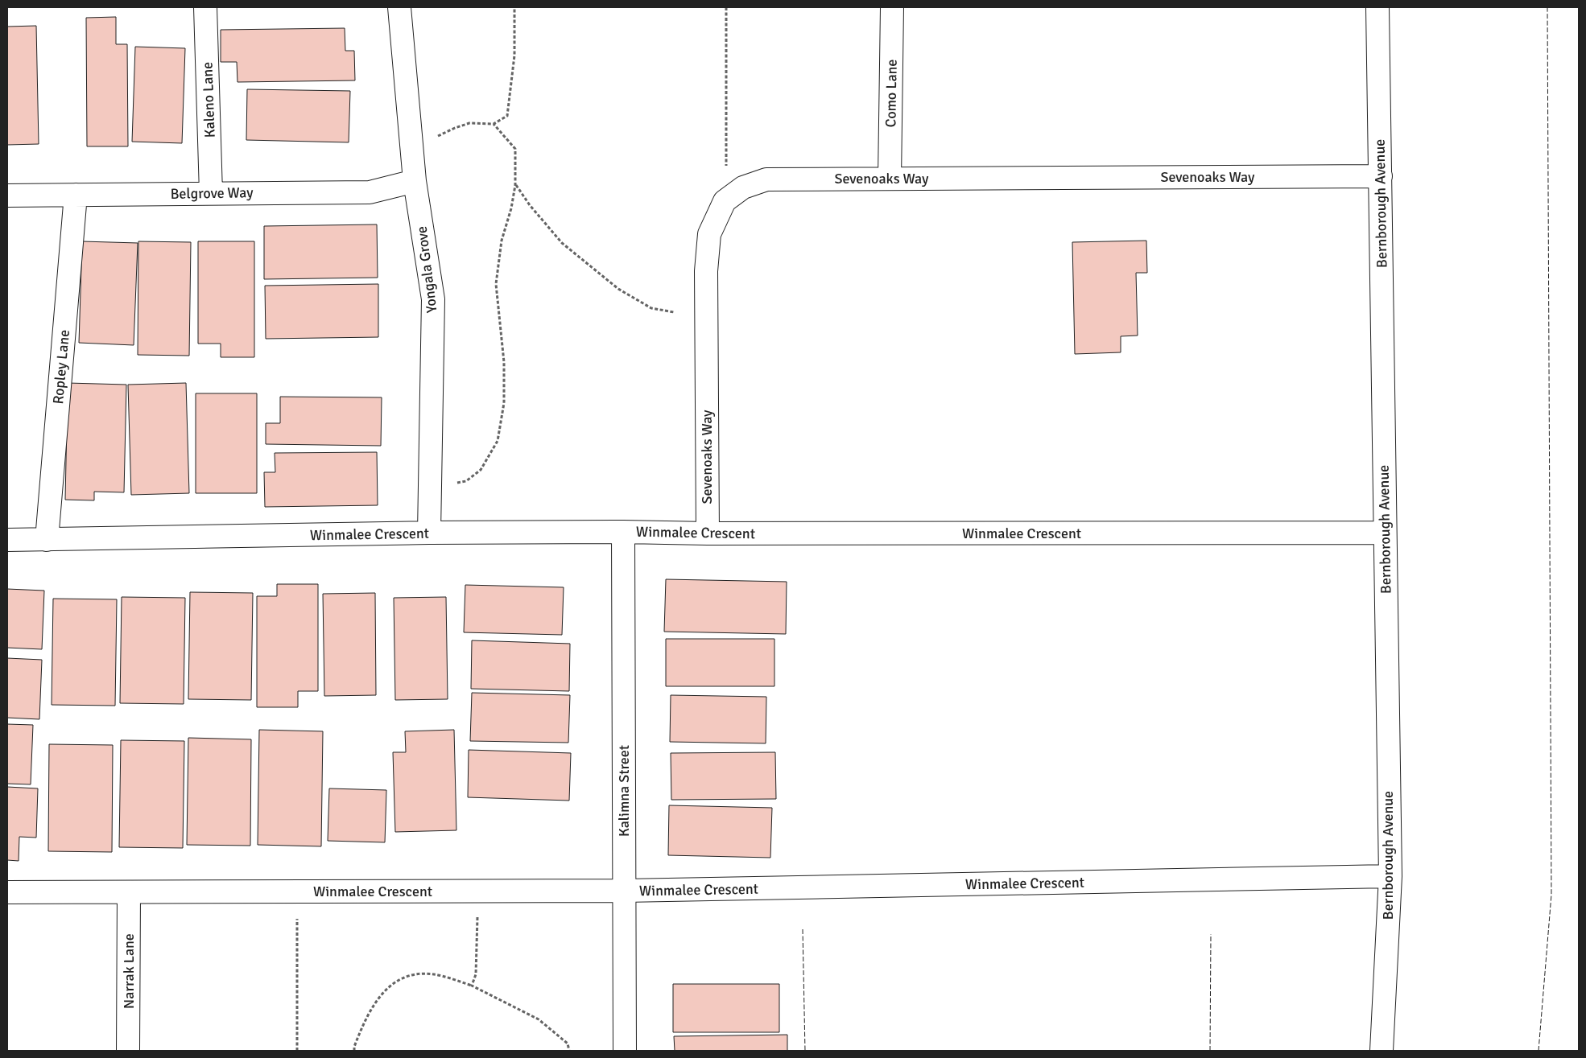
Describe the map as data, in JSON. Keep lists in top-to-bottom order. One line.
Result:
{"streets":{"street":["Como Lane","Kaleno Lane","Sevenoaks Way","Belgrove Way","Bernborough Avenue","Yongala Grove","Ropley Lane","Winmalee Crescent","Kalimna Street","Narrak Lane"]},"crossings":[["Como Lane","Sevenoaks Way"],["Kaleno Lane","Belgrove Way"],["Sevenoaks Way","Bernborough Avenue"],["Sevenoaks Way","Winmalee Crescent"],["Belgrove Way","Yongala Grove"],["Belgrove Way","Ropley Lane"],["Bernborough Avenue","Winmalee Crescent"],["Yongala Grove","Winmalee Crescent"],["Ropley Lane","Winmalee Crescent"],["Winmalee Crescent","Kalimna Street"],["Winmalee Crescent","Narrak Lane"]]}
